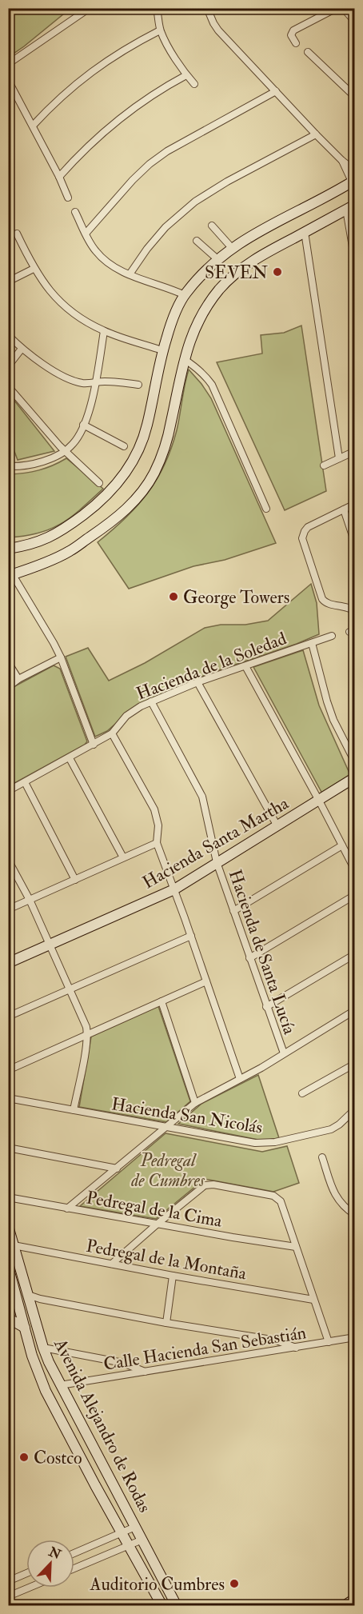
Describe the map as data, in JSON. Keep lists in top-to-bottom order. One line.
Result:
{"streets":{"street":["Hacienda de la Soledad","Hacienda Santa Martha","Hacienda de Santa Lucía","Hacienda San Nicolás","Pedregal de la Cima","Pedregal de la Montaña","Calle Hacienda San Sebastián","Avenida Alejandro de Rodas"]},"crossings":[["Hacienda de la Soledad","Hacienda de Santa Lucía"],["Hacienda Santa Martha","Hacienda de Santa Lucía"],["Pedregal de la Montaña","Avenida Alejandro de Rodas"],["Calle Hacienda San Sebastián","Avenida Alejandro de Rodas"]],"parks":["Pedregal de Cumbres"],"places":["SEVEN","George Towers","Costco","Auditorio Cumbres"],"north":"top right"}
